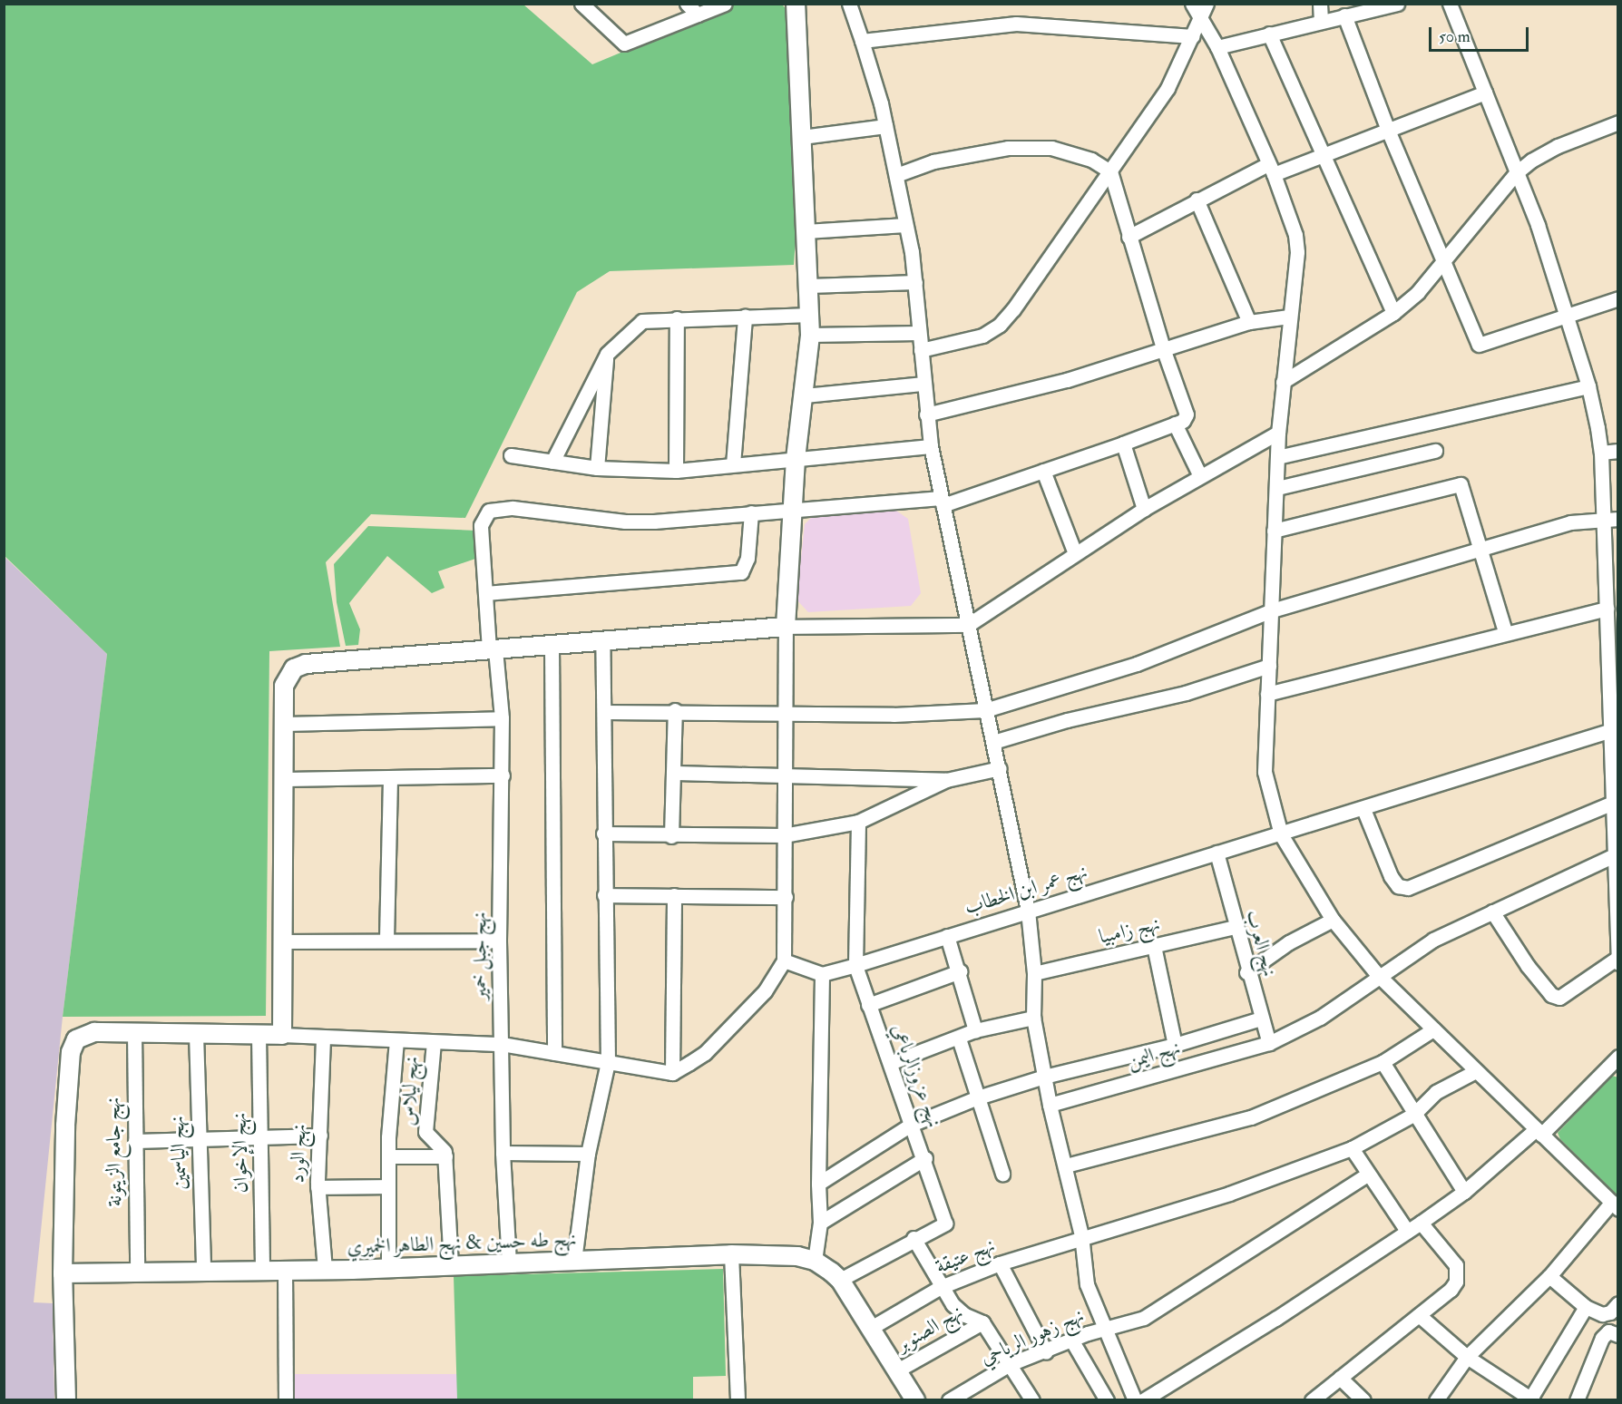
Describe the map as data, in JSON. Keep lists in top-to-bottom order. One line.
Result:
{"streets":{"street":["نهج عمر ابن الخطاب","نهج زامبيا","نهج العرب","نهج جبل خمير","نهج اليمن","نهج عزوزالرباعي","نهج ليلاس","نهج جامع الزيتونة","نهج الياسمين","نهج الإخوان","نهج الورد","نهج طه حسين & نهج الطاهر الخميري","نهج عتيقة","نهج الصنوبر","نهج زهور الرياحي"]},"crossings":[["نهج عمر ابن الخطاب","نهج العرب"],["نهج عمر ابن الخطاب","نهج عزوزالرباعي"],["نهج زامبيا","نهج العرب"],["نهج العرب","نهج اليمن"],["نهج جبل خمير","نهج طه حسين & نهج الطاهر الخميري"],["نهج عزوزالرباعي","نهج طه حسين & نهج الطاهر الخميري"],["نهج جامع الزيتونة","نهج طه حسين & نهج الطاهر الخميري"],["نهج الياسمين","نهج طه حسين & نهج الطاهر الخميري"],["نهج الإخوان","نهج طه حسين & نهج الطاهر الخميري"],["نهج الورد","نهج طه حسين & نهج الطاهر الخميري"],["نهج طه حسين & نهج الطاهر الخميري","نهج عتيقة"],["نهج طه حسين & نهج الطاهر الخميري","نهج الصنوبر"]],"scale_bar":"50 m"}
